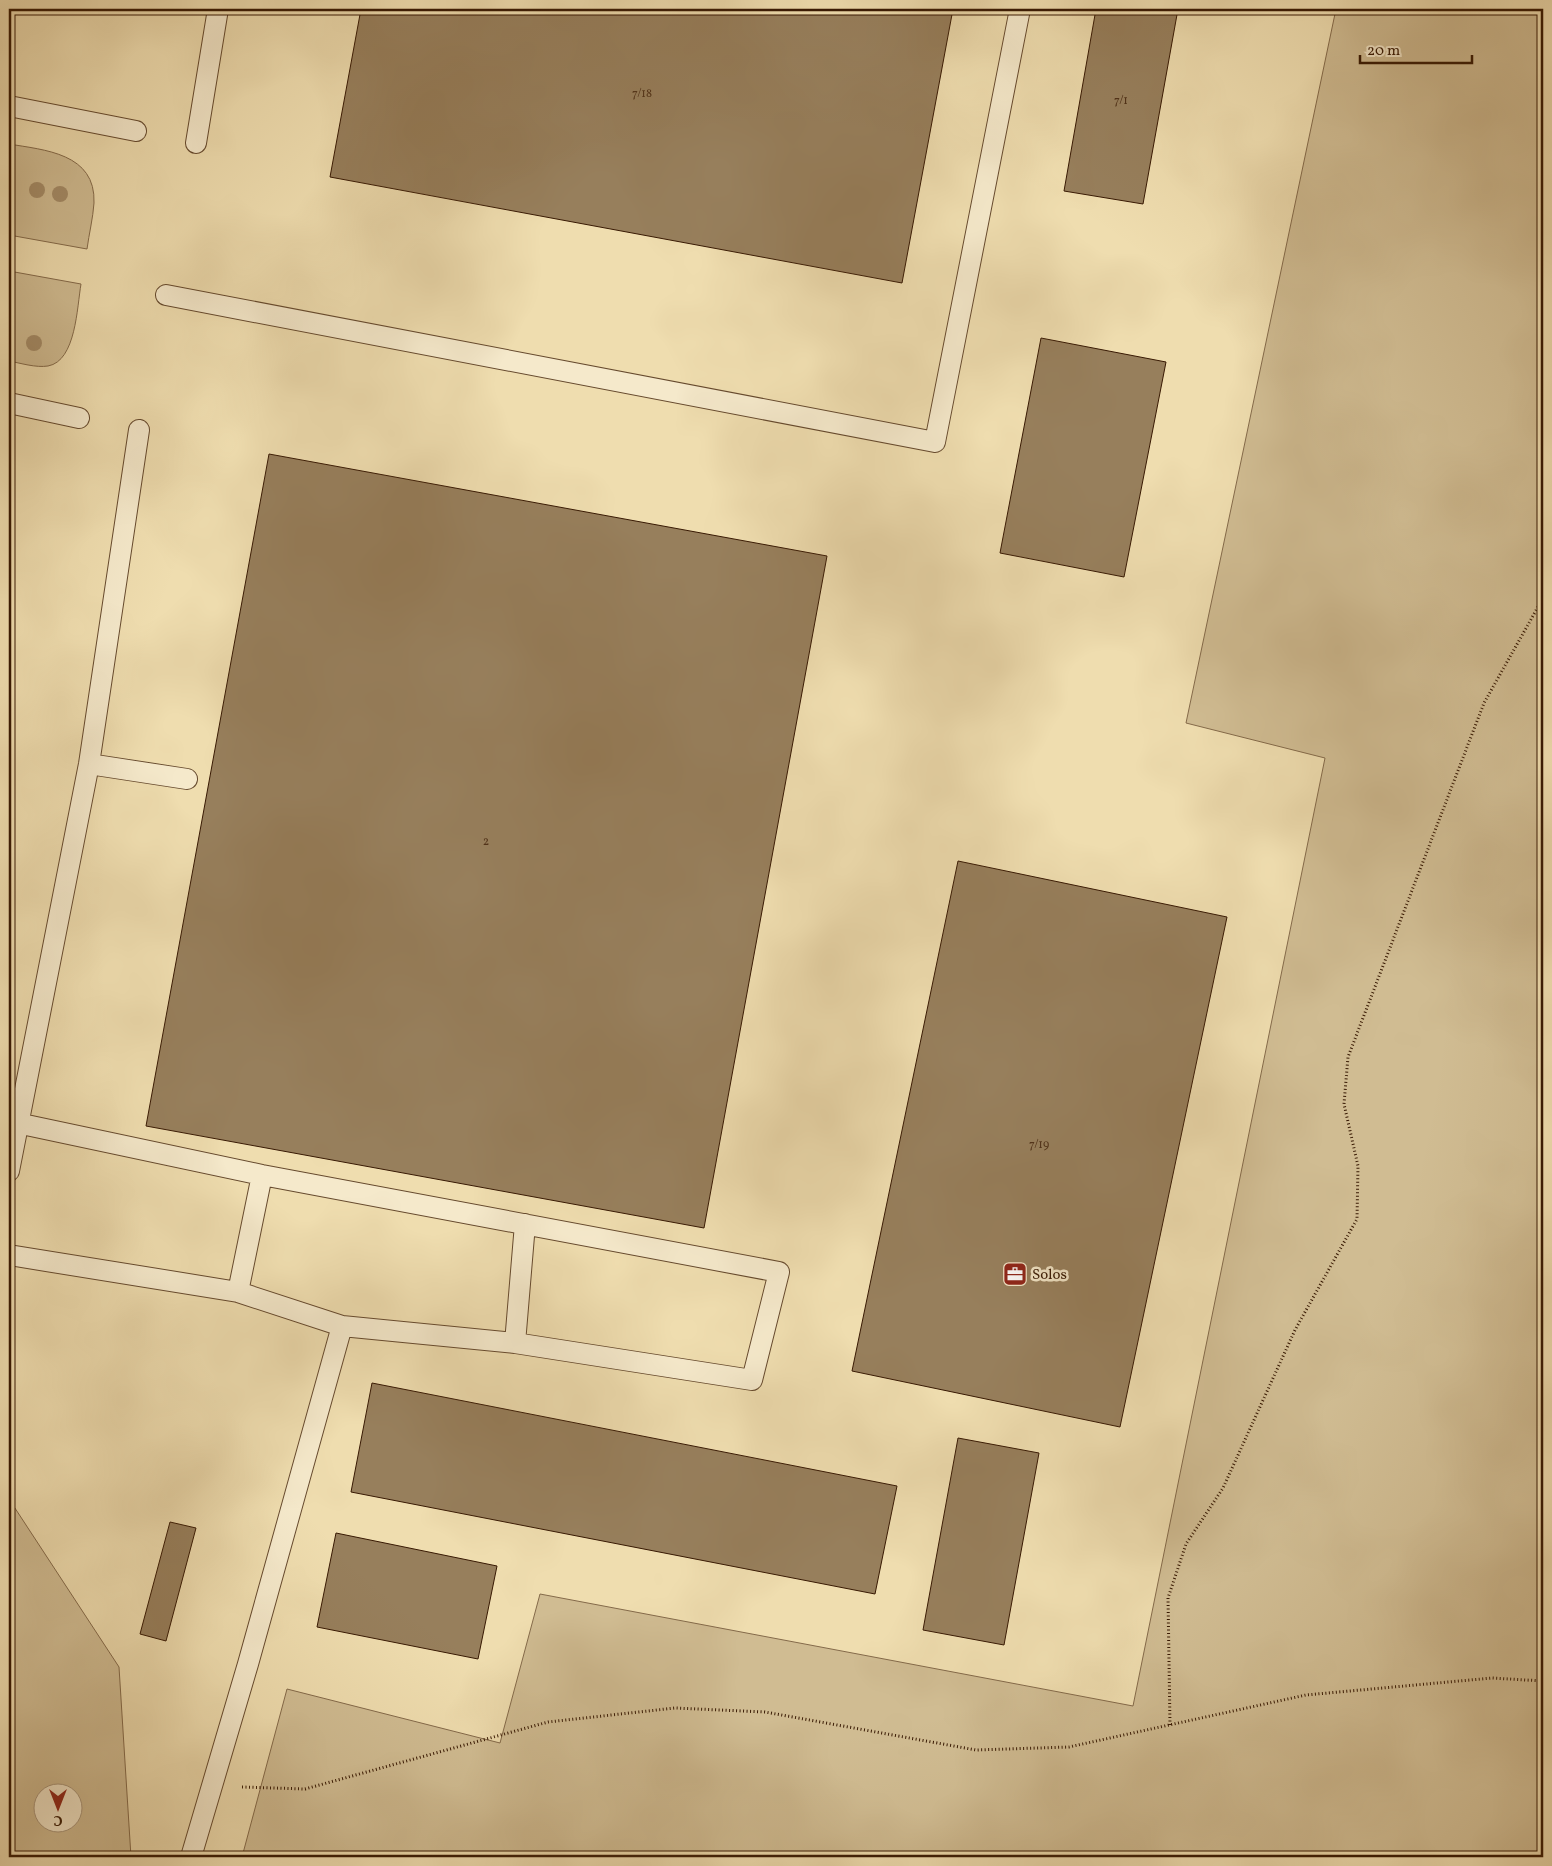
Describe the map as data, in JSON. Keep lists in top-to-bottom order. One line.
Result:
{"places":{"office":["Solos"]},"house_numbers":["7/18","7/1","2","7/19"],"scale_bar":"20 m","north":"bottom"}
